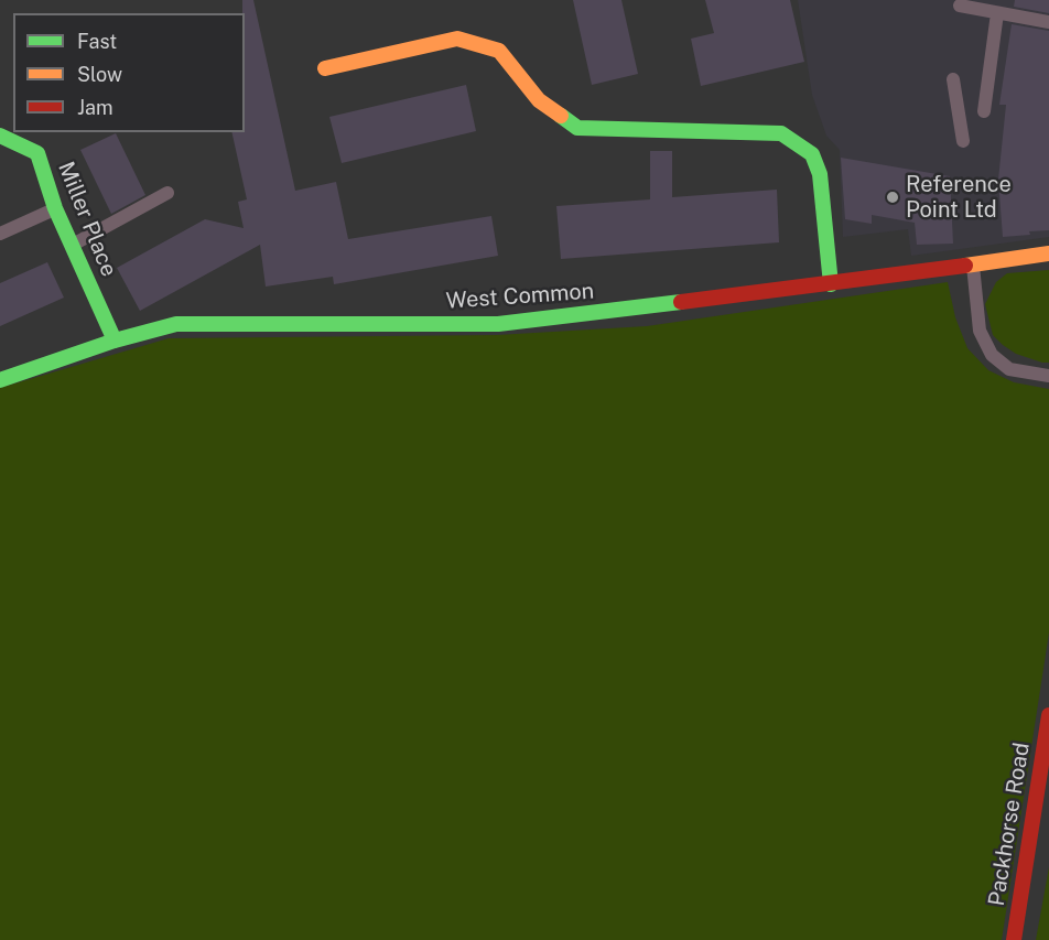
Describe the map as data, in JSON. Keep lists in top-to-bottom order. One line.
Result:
{"streets":{"street":["Miller Place","West Common","Packhorse Road"]},"crossings":[["Miller Place","West Common"]],"places":["Reference Point Ltd"],"legend":["Fast","Slow","Jam"]}
